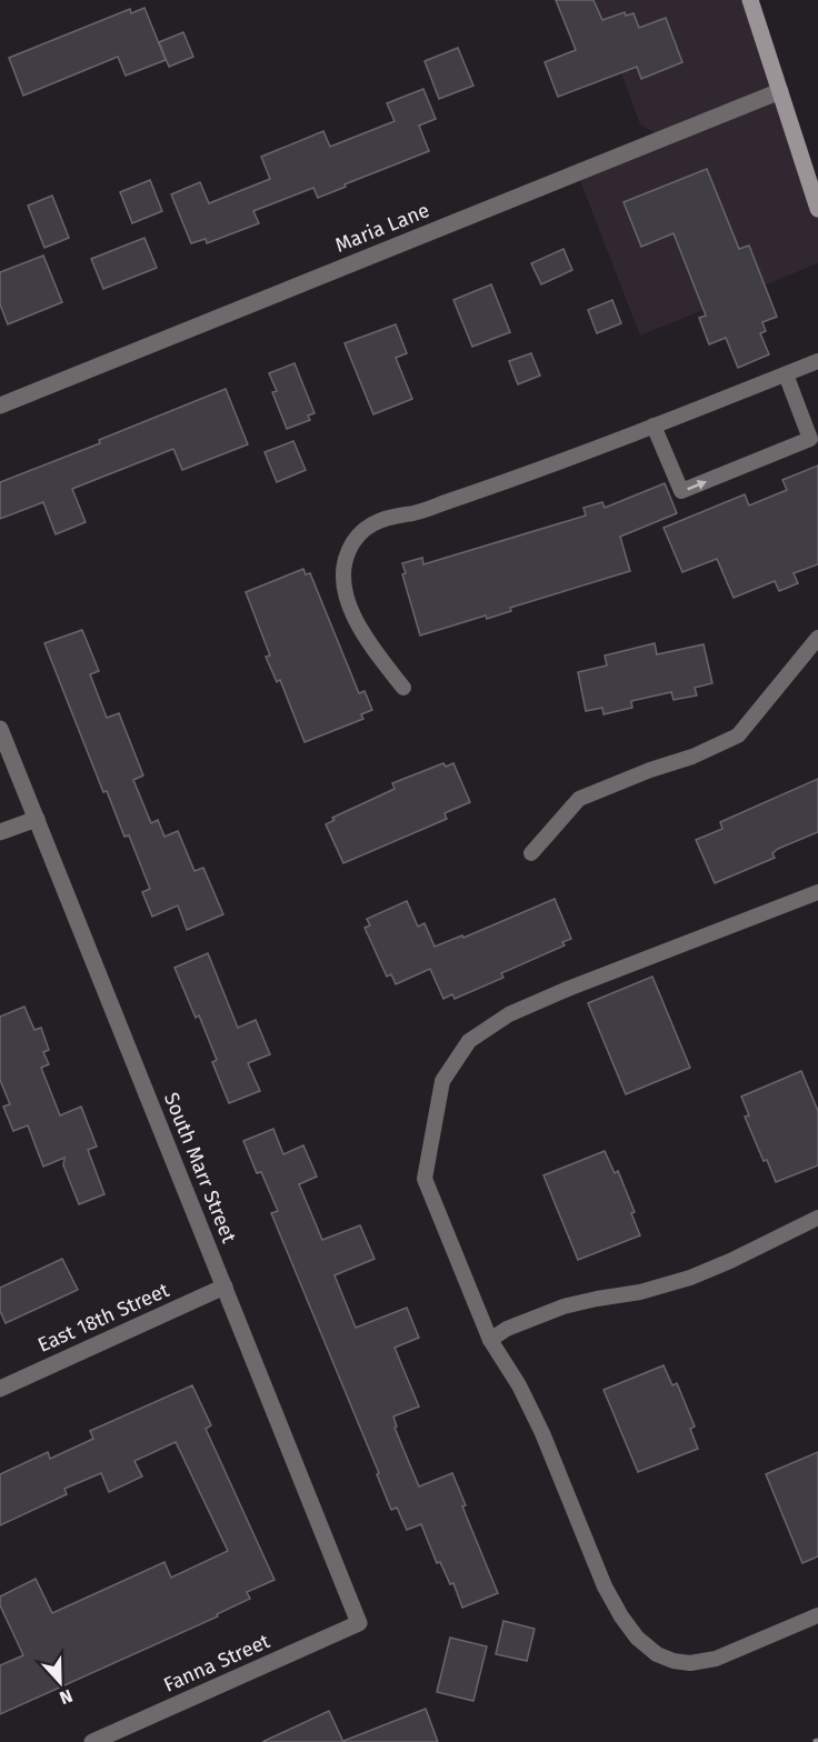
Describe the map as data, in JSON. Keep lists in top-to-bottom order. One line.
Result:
{"streets":{"street":["Maria Lane","South Marr Street","East 18th Street","Fanna Street"]},"crossings":[["South Marr Street","East 18th Street"],["South Marr Street","Fanna Street"]],"north":"bottom"}
